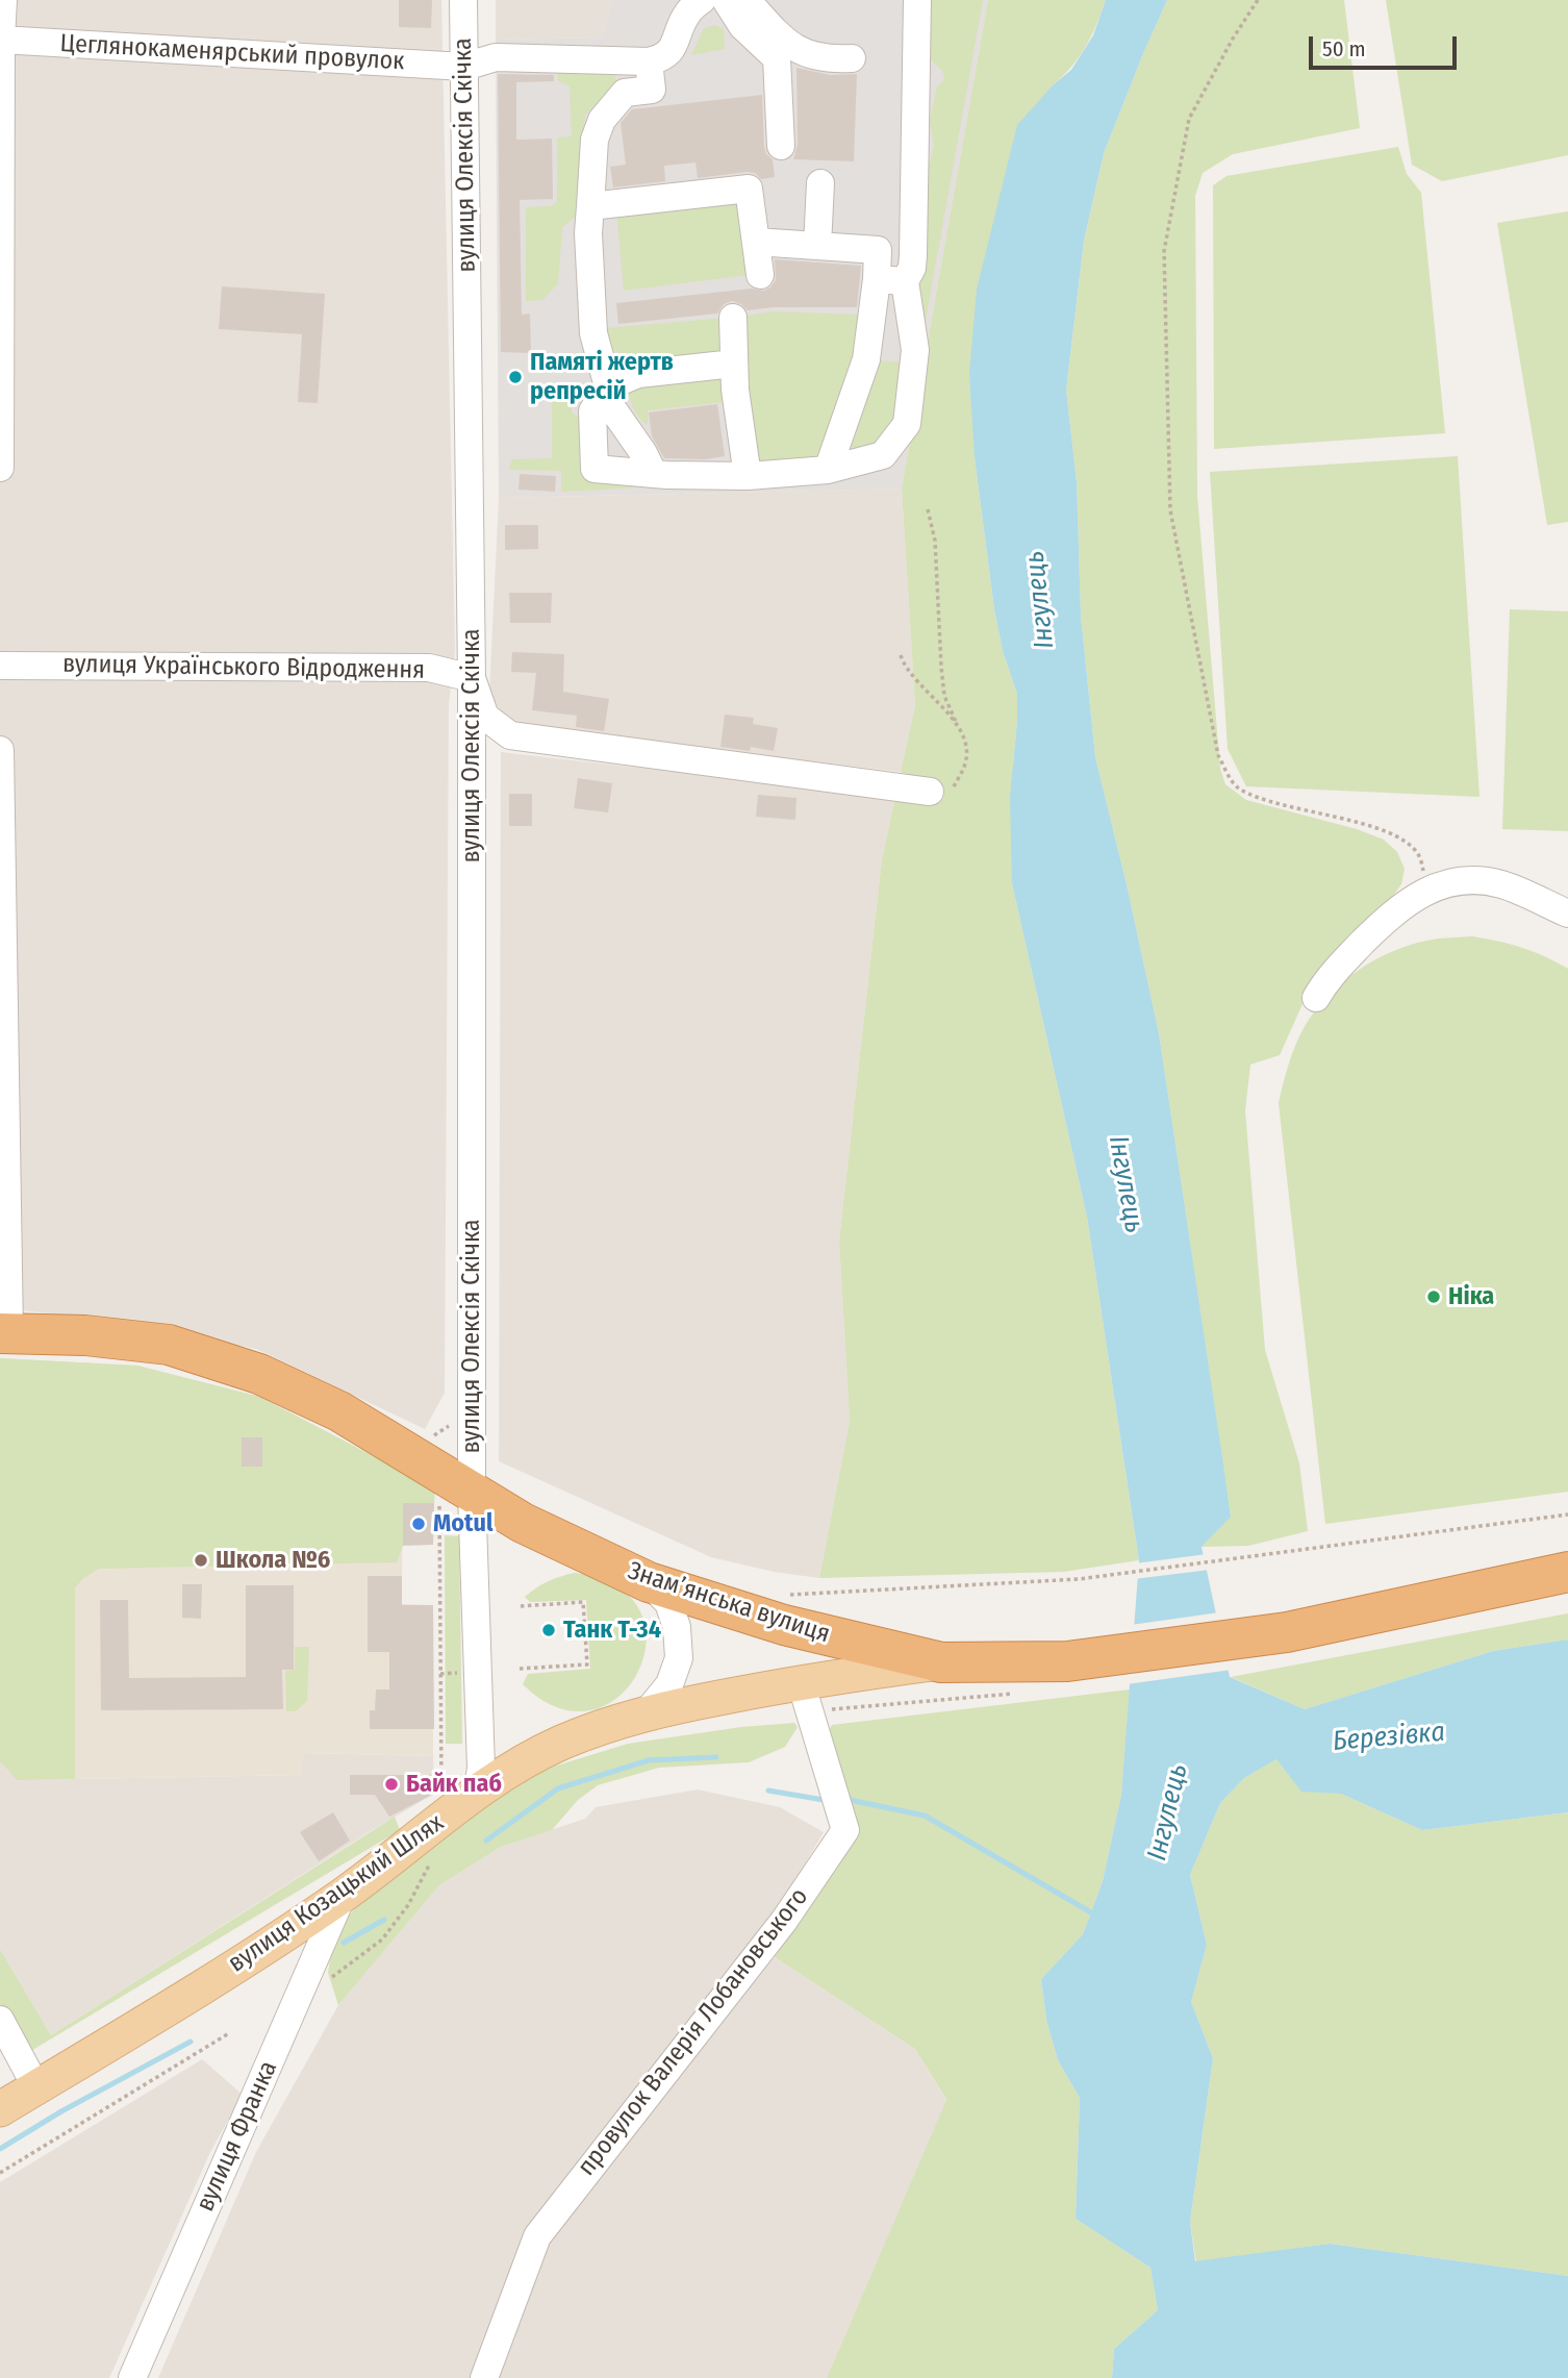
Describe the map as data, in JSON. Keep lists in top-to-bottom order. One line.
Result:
{"streets":{"highway":["Знамʼянська вулиця"],"main road":["вулиця Козацький Шлях"],"street":["Цеглянокаменярський провулок","вулиця Олексія Скічка","вулиця Українського Відродження","провулок Валерія Лобановського","вулиця Франка"]},"crossings":[["Цеглянокаменярський провулок","вулиця Олексія Скічка"],["вулиця Олексія Скічка","вулиця Українського Відродження"],["вулиця Олексія Скічка","Знамʼянська вулиця"],["вулиця Олексія Скічка","вулиця Козацький Шлях"],["Знамʼянська вулиця","вулиця Козацький Шлях"],["вулиця Козацький Шлях","провулок Валерія Лобановського"],["вулиця Козацький Шлях","вулиця Франка"]],"water":["Інгулець","Березівка"],"places":["Памяті жертв репресій","Ніка","Motul","Школа №6","Танк Т-34","Байк паб"],"scale_bar":"50 m"}
